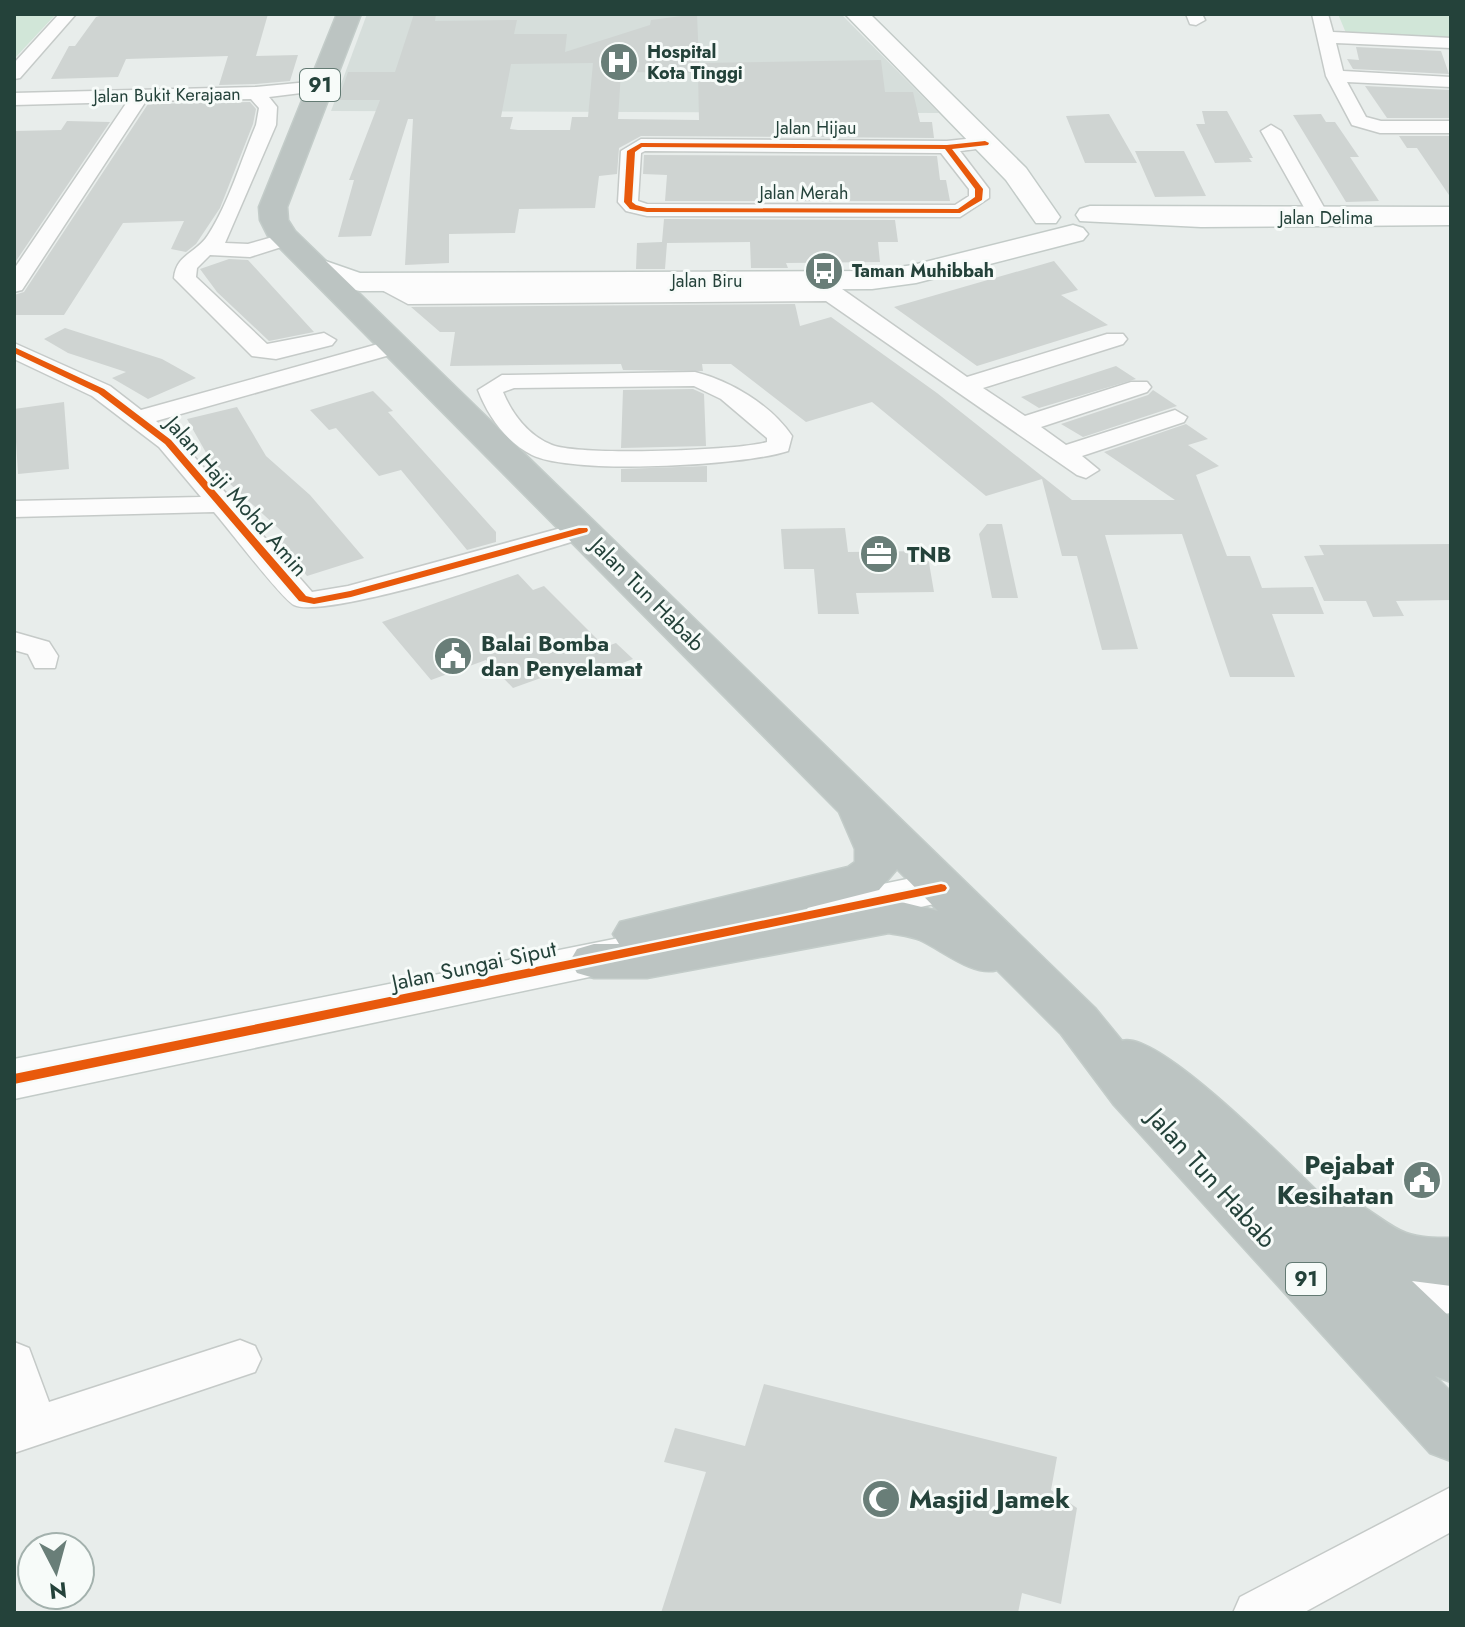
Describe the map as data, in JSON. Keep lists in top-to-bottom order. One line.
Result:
{"streets":{"highway":["91","Jalan Tun Habab"],"street":["Jalan Bukit Kerajaan","Jalan Hijau","Jalan Merah","Jalan Delima","Jalan Biru","Jalan Haji Mohd Amin","Jalan Sungai Siput"]},"crossings":[["Jalan Bukit Kerajaan","Jalan Tun Habab"],["Jalan Hijau","Jalan Merah"],["Jalan Delima","Jalan Biru"],["Jalan Biru","Jalan Tun Habab"],["Jalan Haji Mohd Amin","Jalan Tun Habab"],["Jalan Tun Habab","Jalan Sungai Siput"]],"places":{"hospital":["Hospital Kota Tinggi"],"bus stop":["Taman Muhibbah"],"office":["TNB"],"public building":["Balai Bomba dan Penyelamat","Pejabat Kesihatan"],"mosque":["Masjid Jamek"]},"north":"bottom"}
